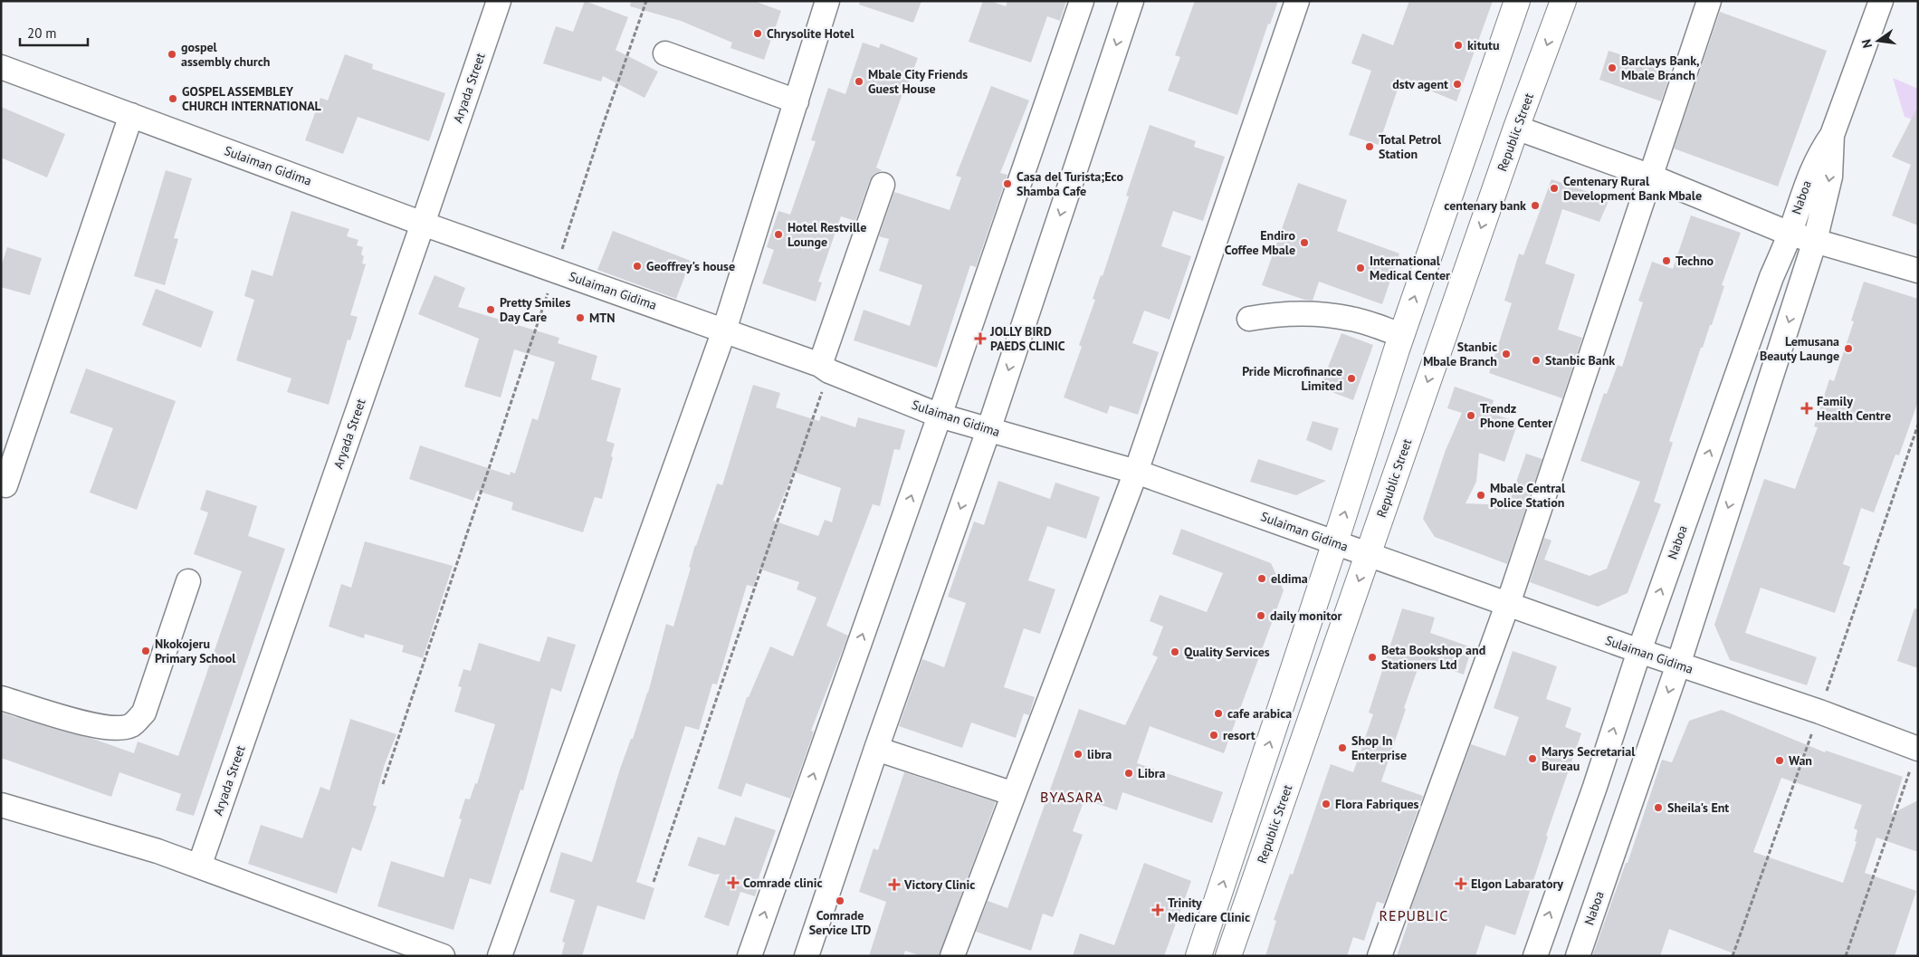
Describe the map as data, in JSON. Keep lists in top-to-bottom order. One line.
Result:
{"streets":{"main road":["Republic Street"],"street":["Aryada Street","Sulaiman Gidima","Naboa"]},"crossings":[["Aryada Street","Sulaiman Gidima"],["Republic Street","Sulaiman Gidima"],["Sulaiman Gidima","Naboa"]],"districts":["BYASARA","REPUBLIC"],"places":{"other":["Chrysolite Hotel","kitutu","gospel assembly church","Barclays Bank, Mbale Branch","Mbale City Friends Guest House","dstv agent","GOSPEL ASSEMBLEY CHURCH INTERNATIONAL","Total Petrol Station","Casa del Turista;Eco Shamba Cafe","Centenary Rural Development Bank Mbale","centenary bank","Hotel Restville Lounge","Endiro Coffee Mbale","Techno","Geoffrey's house","International Medical Center","Pretty Smiles Day Care","MTN","Lemusana Beauty Launge","Stanbic Mbale Branch","Stanbic Bank","Pride Microfinance Limited","Trendz Phone Center","Mbale Central Police Station","eldima","daily monitor","Nkokojeru Primary School","Quality Services","Beta Bookshop and Stationers Ltd","cafe arabica","resort","Shop In Enterprise","libra","Marys Secretarial Bureau","Wan","Libra","Flora Fabriques","Sheila's Ent","Comrade Service LTD"],"health":["JOLLY BIRD PAEDS CLINIC","Family Health Centre","Comrade clinic","Elgon Labaratory","Victory Clinic","Trinity Medicare Clinic"]},"scale_bar":"20 m","north":"left"}
